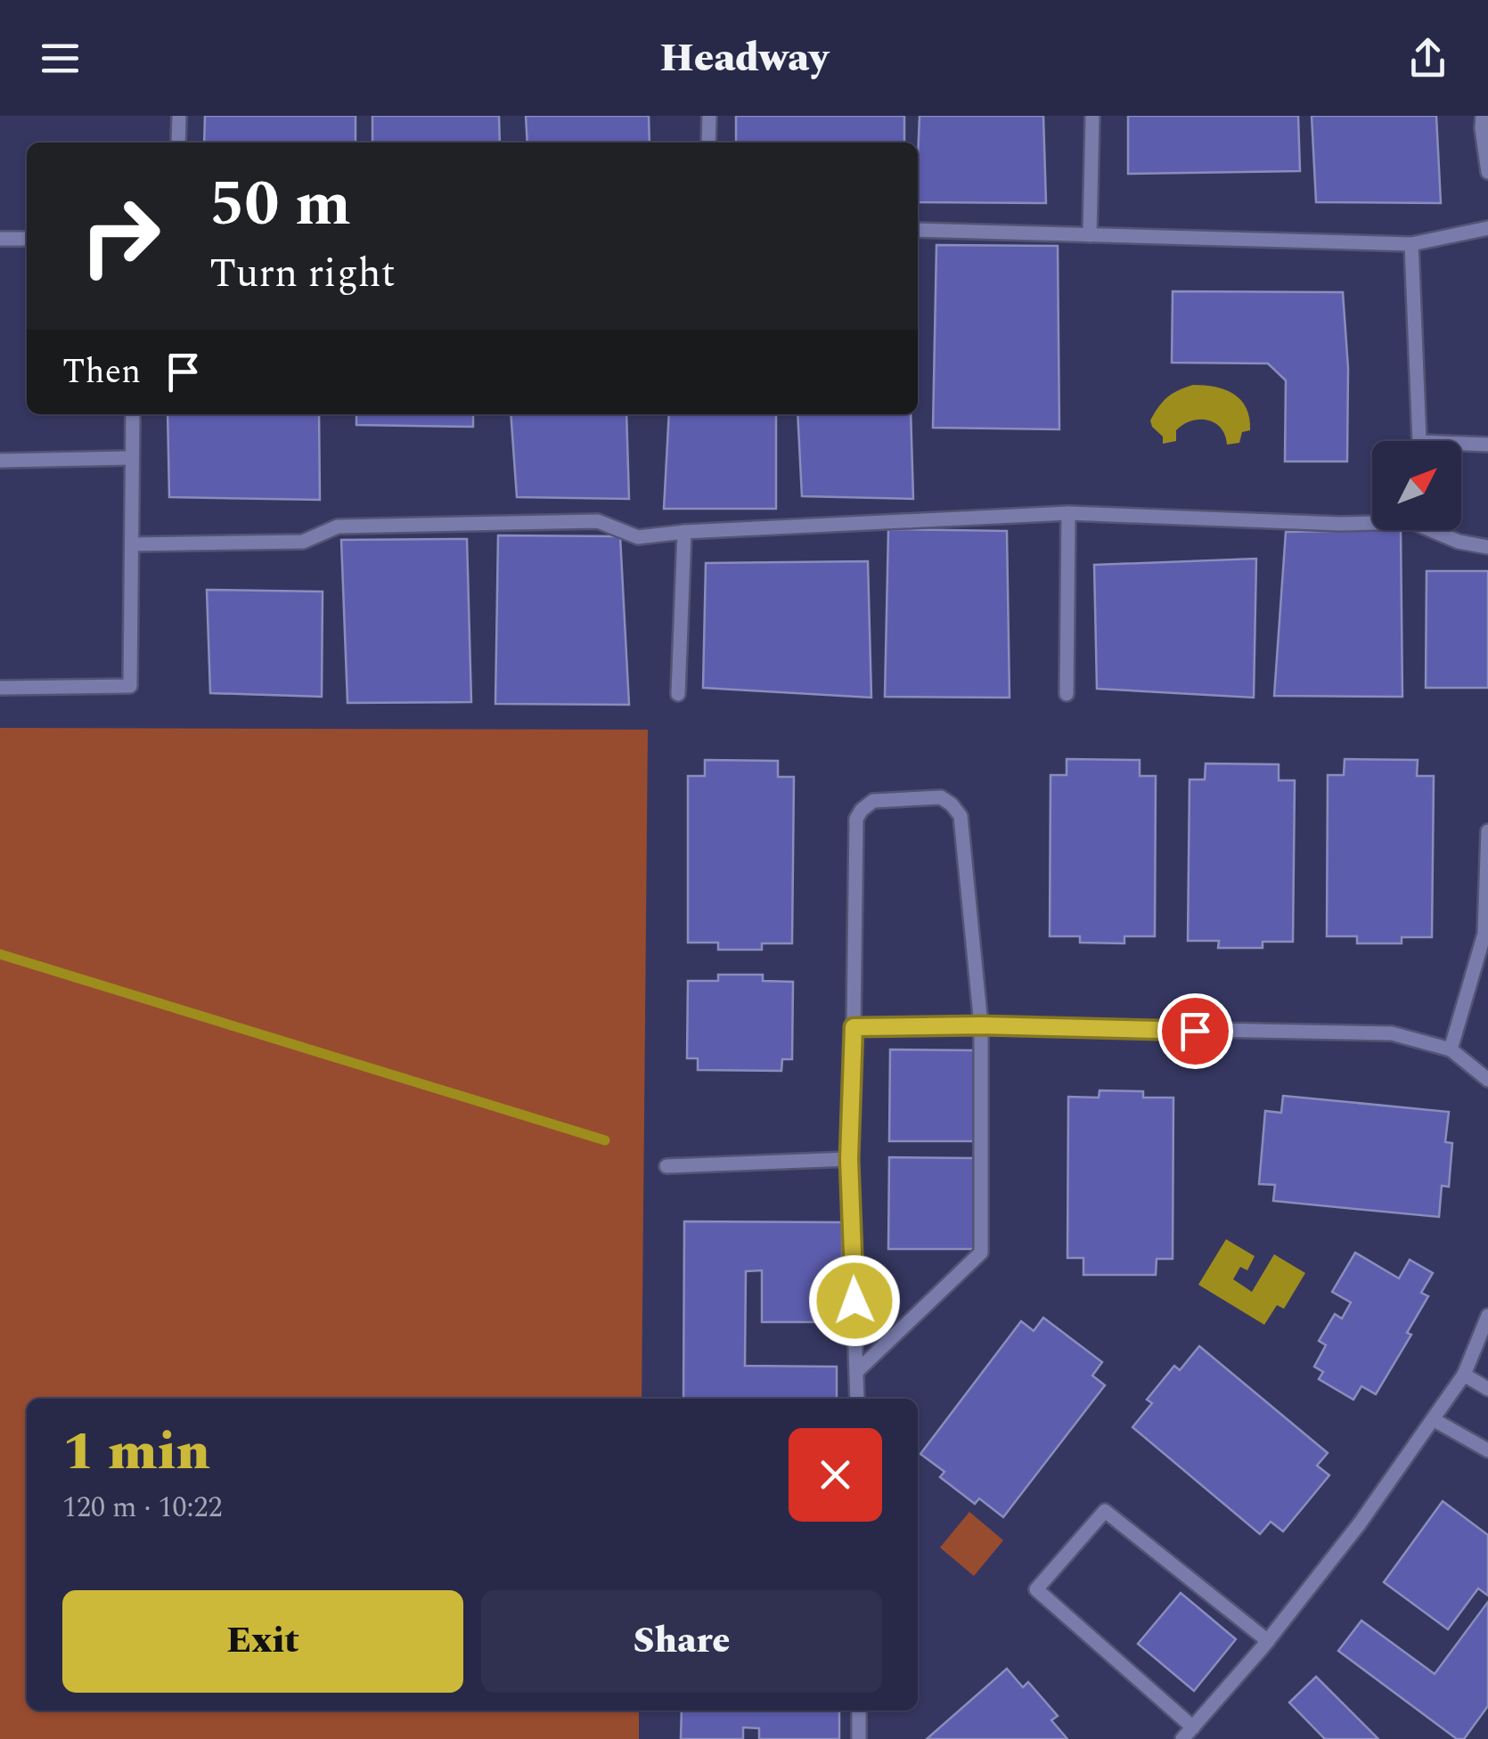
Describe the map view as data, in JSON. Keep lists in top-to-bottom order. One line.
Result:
{"north":"top right","page":{"header":"Headway","turn":["50 m","Turn right"],"then":"Then","heading":["1 min","120 m · 10:22"],"buttons":["Exit","Share"]}}
